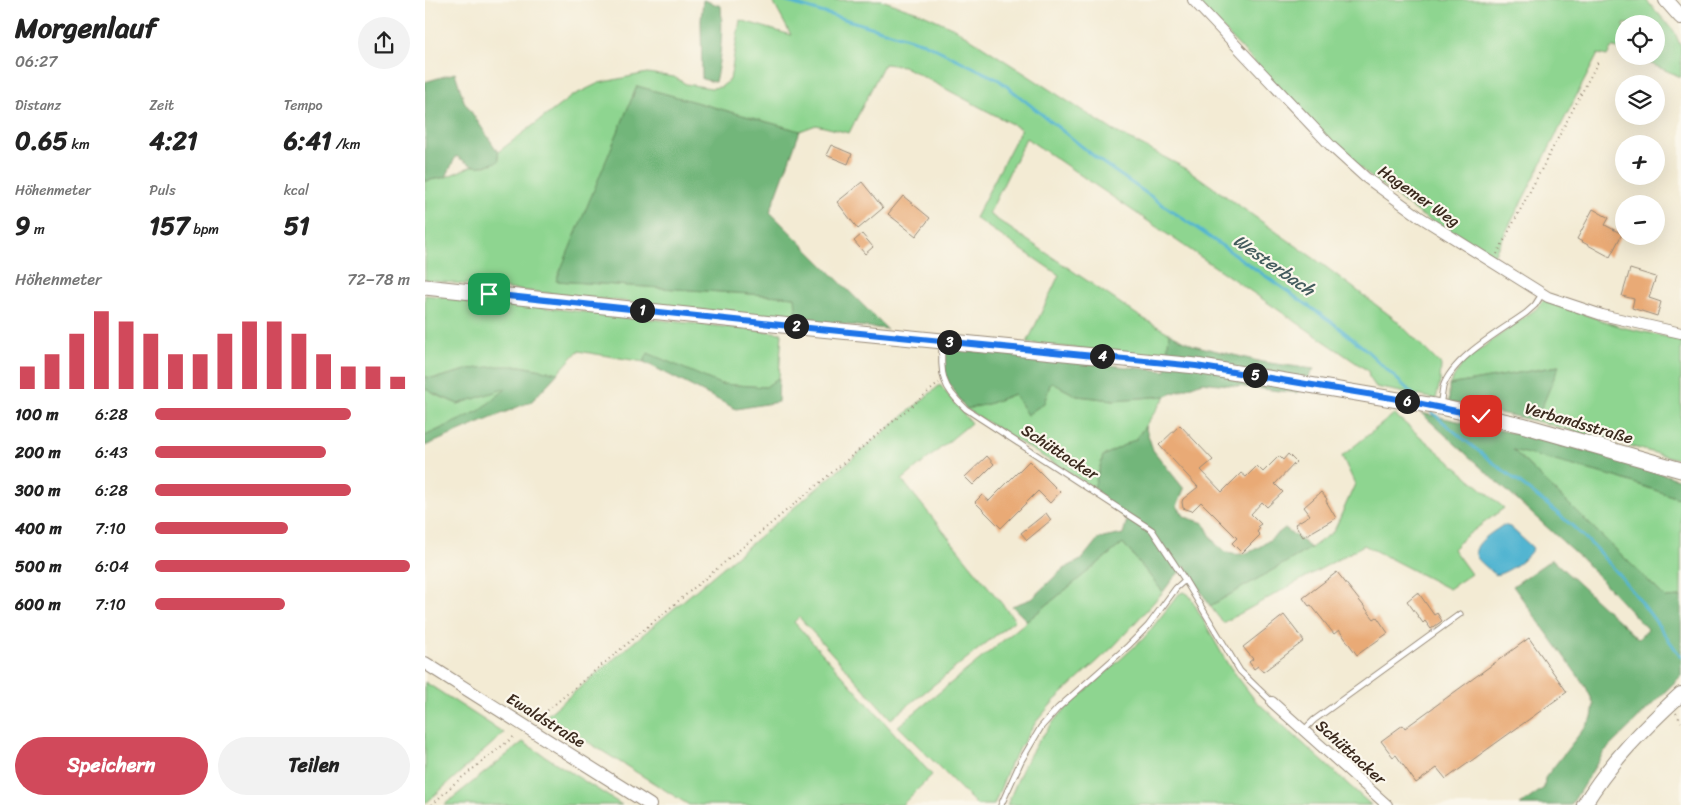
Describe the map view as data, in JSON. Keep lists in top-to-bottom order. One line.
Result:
{"streets":{"main road":["Verbandsstraße"],"street":["Hagemer Weg","Schüttacker","Ewaldstraße"]},"crossings":[["Verbandsstraße","Schüttacker"]],"water":["Westerbach"],"page":{"heading":["Morgenlauf","06:27"],"map_buttons":["+","−"],"stats":[["Distanz","0.65 km"],["Zeit","4:21"],["Tempo","6:41 /km"],["Höhenmeter","9 m"],["Puls","157 bpm"],["kcal","51"]],"chart":["Höhenmeter","72–78 m"],"pins":["1","2","3","4","5","6"],"list":[{"name":"100 m","note":"6:28"},{"name":"200 m","note":"6:43"},{"name":"300 m","note":"6:28"},{"name":"400 m","note":"7:10"},{"name":"500 m","note":"6:04"},{"name":"600 m","note":"7:10"}],"buttons":["Speichern","Teilen"]}}
